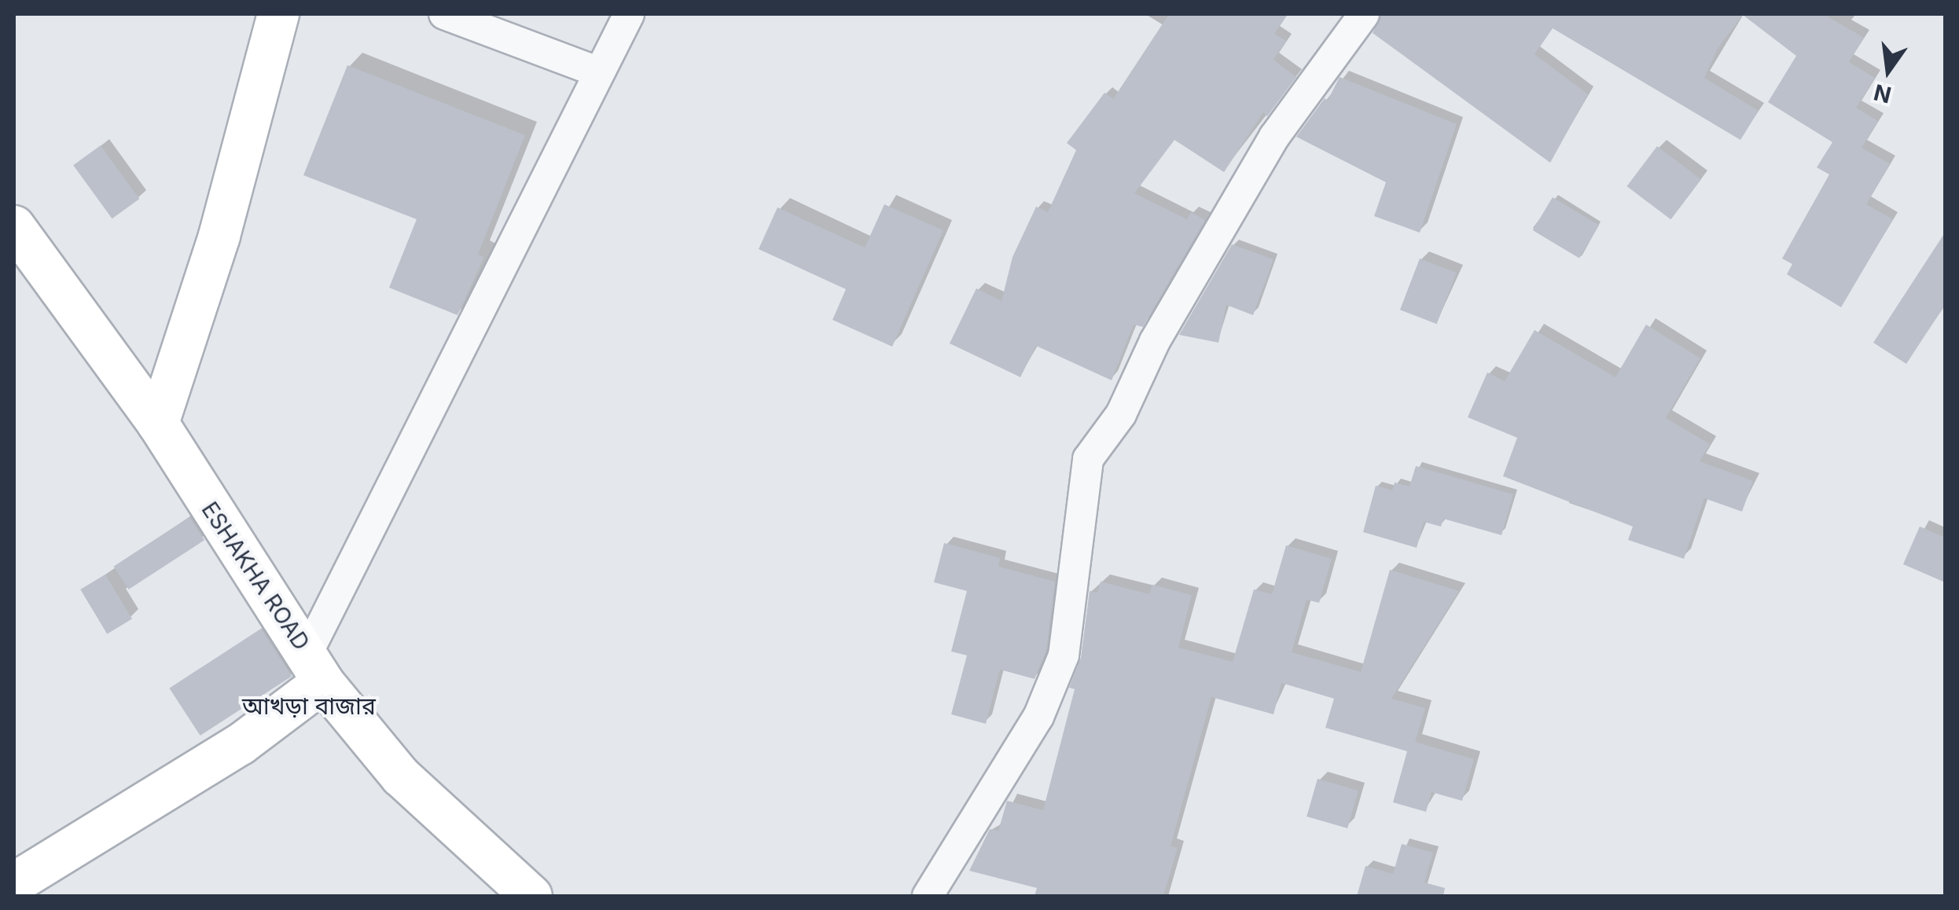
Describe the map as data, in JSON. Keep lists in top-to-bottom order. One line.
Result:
{"streets":{"main road":["ESHAKHA ROAD"]},"districts":["আখড়া বাজার"],"north":"bottom"}
